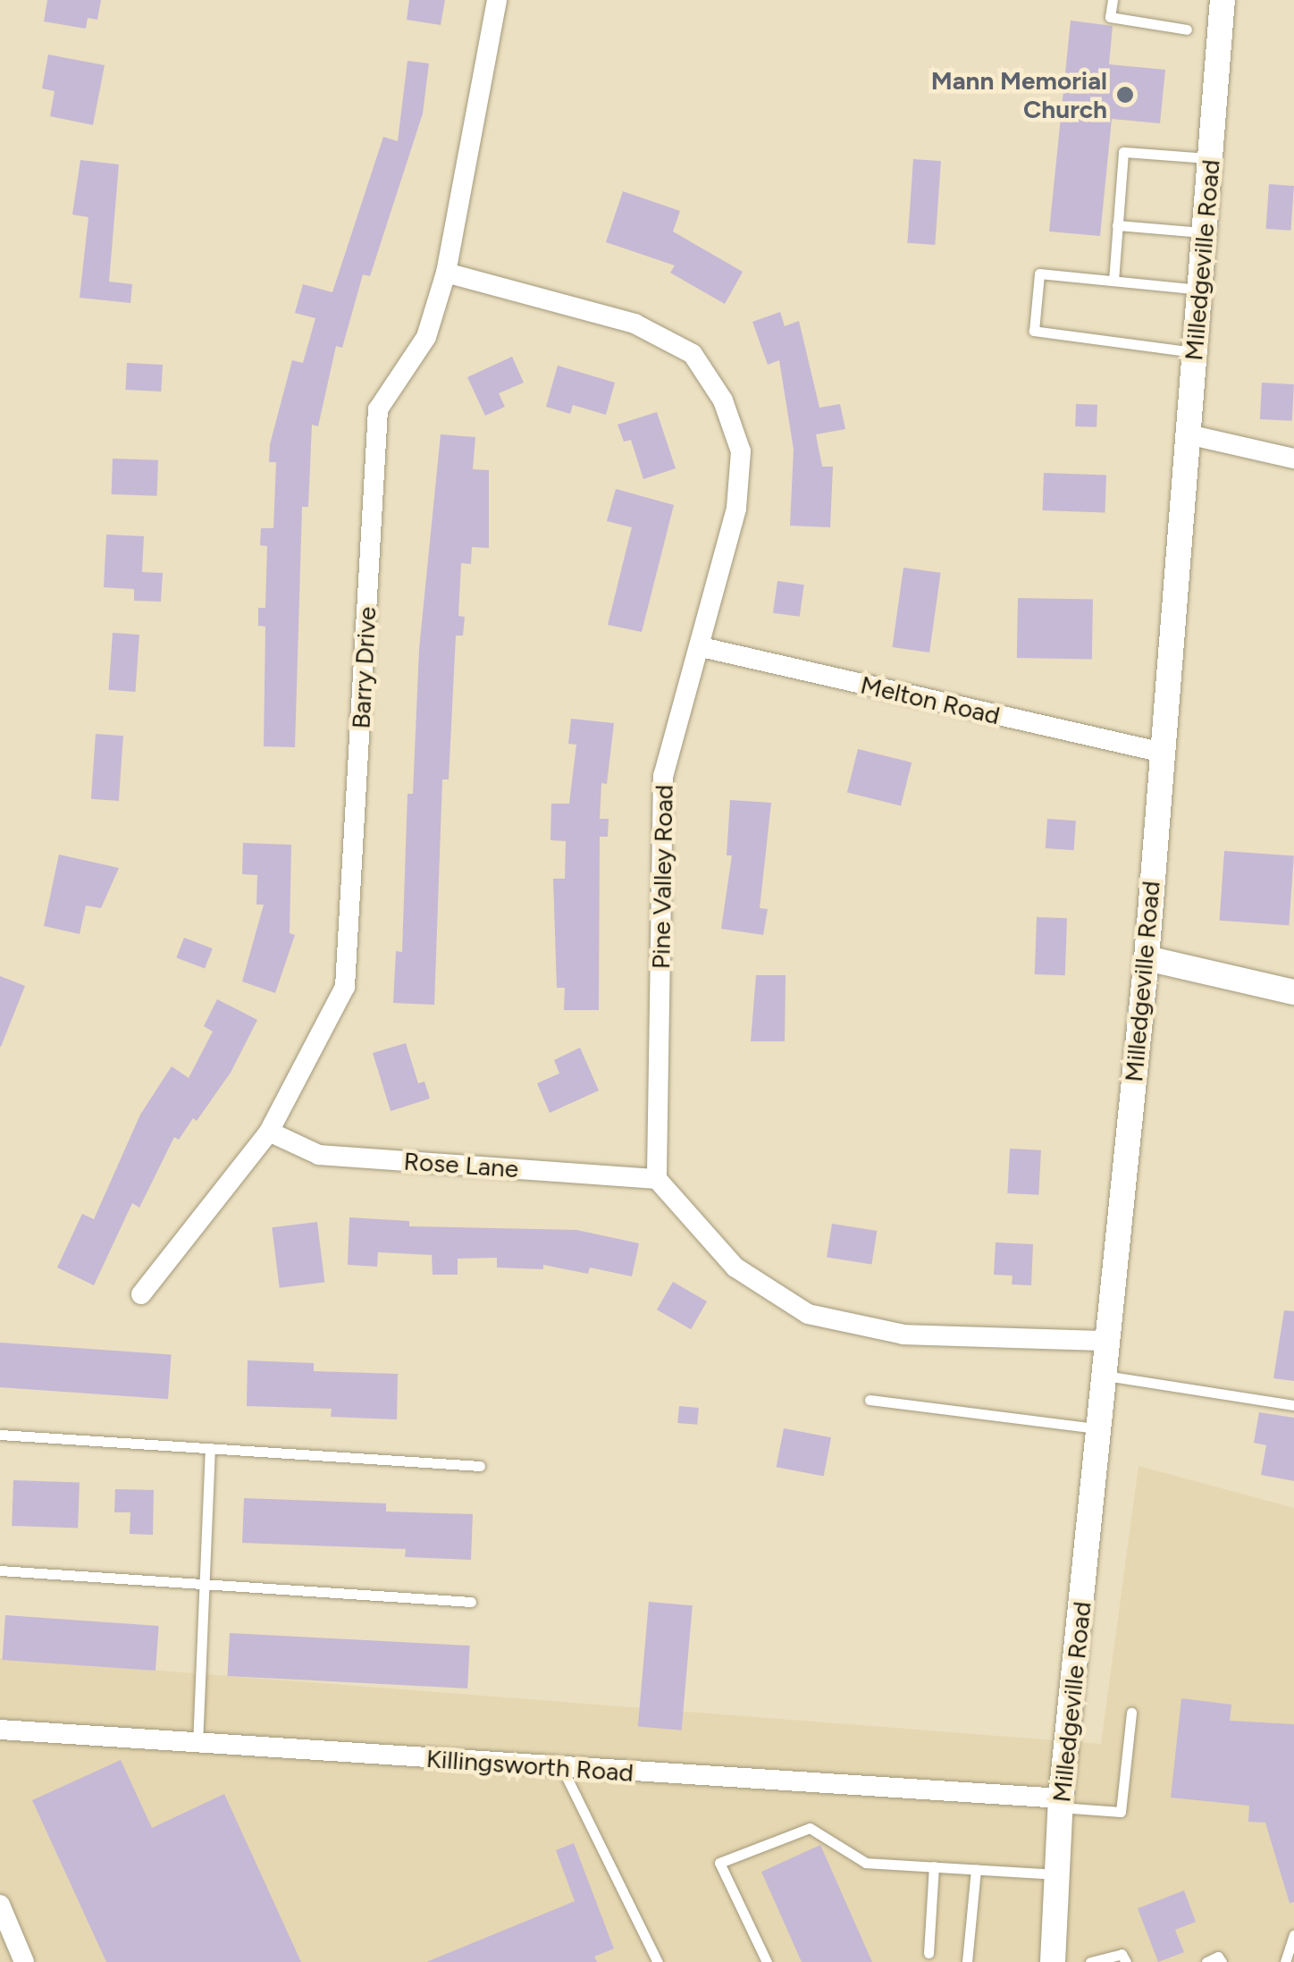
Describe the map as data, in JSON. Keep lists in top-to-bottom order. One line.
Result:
{"streets":{"street":["Milledgeville Road","Barry Drive","Melton Road","Pine Valley Road","Rose Lane","Killingsworth Road"]},"crossings":[["Milledgeville Road","Melton Road"],["Milledgeville Road","Killingsworth Road"],["Barry Drive","Pine Valley Road"],["Barry Drive","Rose Lane"],["Melton Road","Pine Valley Road"],["Pine Valley Road","Rose Lane"]],"places":["Mann Memorial Church"]}
